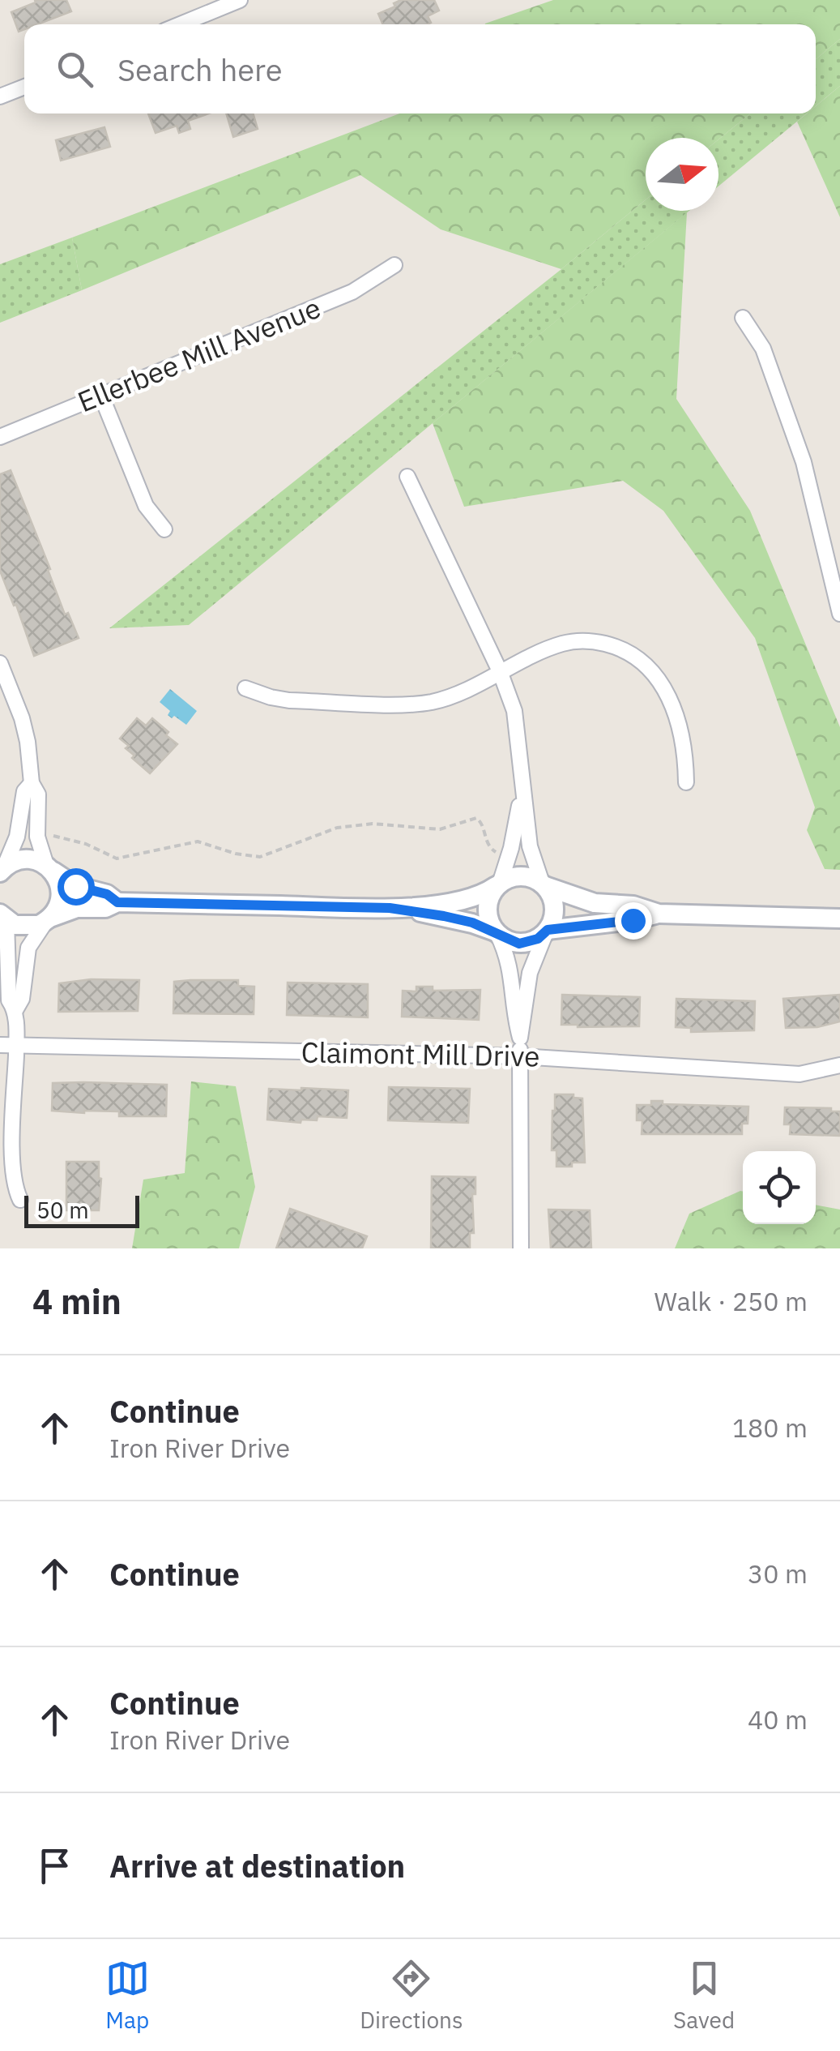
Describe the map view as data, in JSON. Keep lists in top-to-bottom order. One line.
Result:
{"streets":{"street":["Ellerbee Mill Avenue","Claimont Mill Drive"]},"scale_bar":"50 m","north":"right","page":{"search":"Search here","scale":"50 m","heading":["4 min","Walk · 250 m"],"list":[["Continue","Iron River Drive","180 m"],["Continue","30 m"],["Continue","Iron River Drive","40 m"],"Arrive at destination"],"nav":["Map","Directions","Saved"]}}
